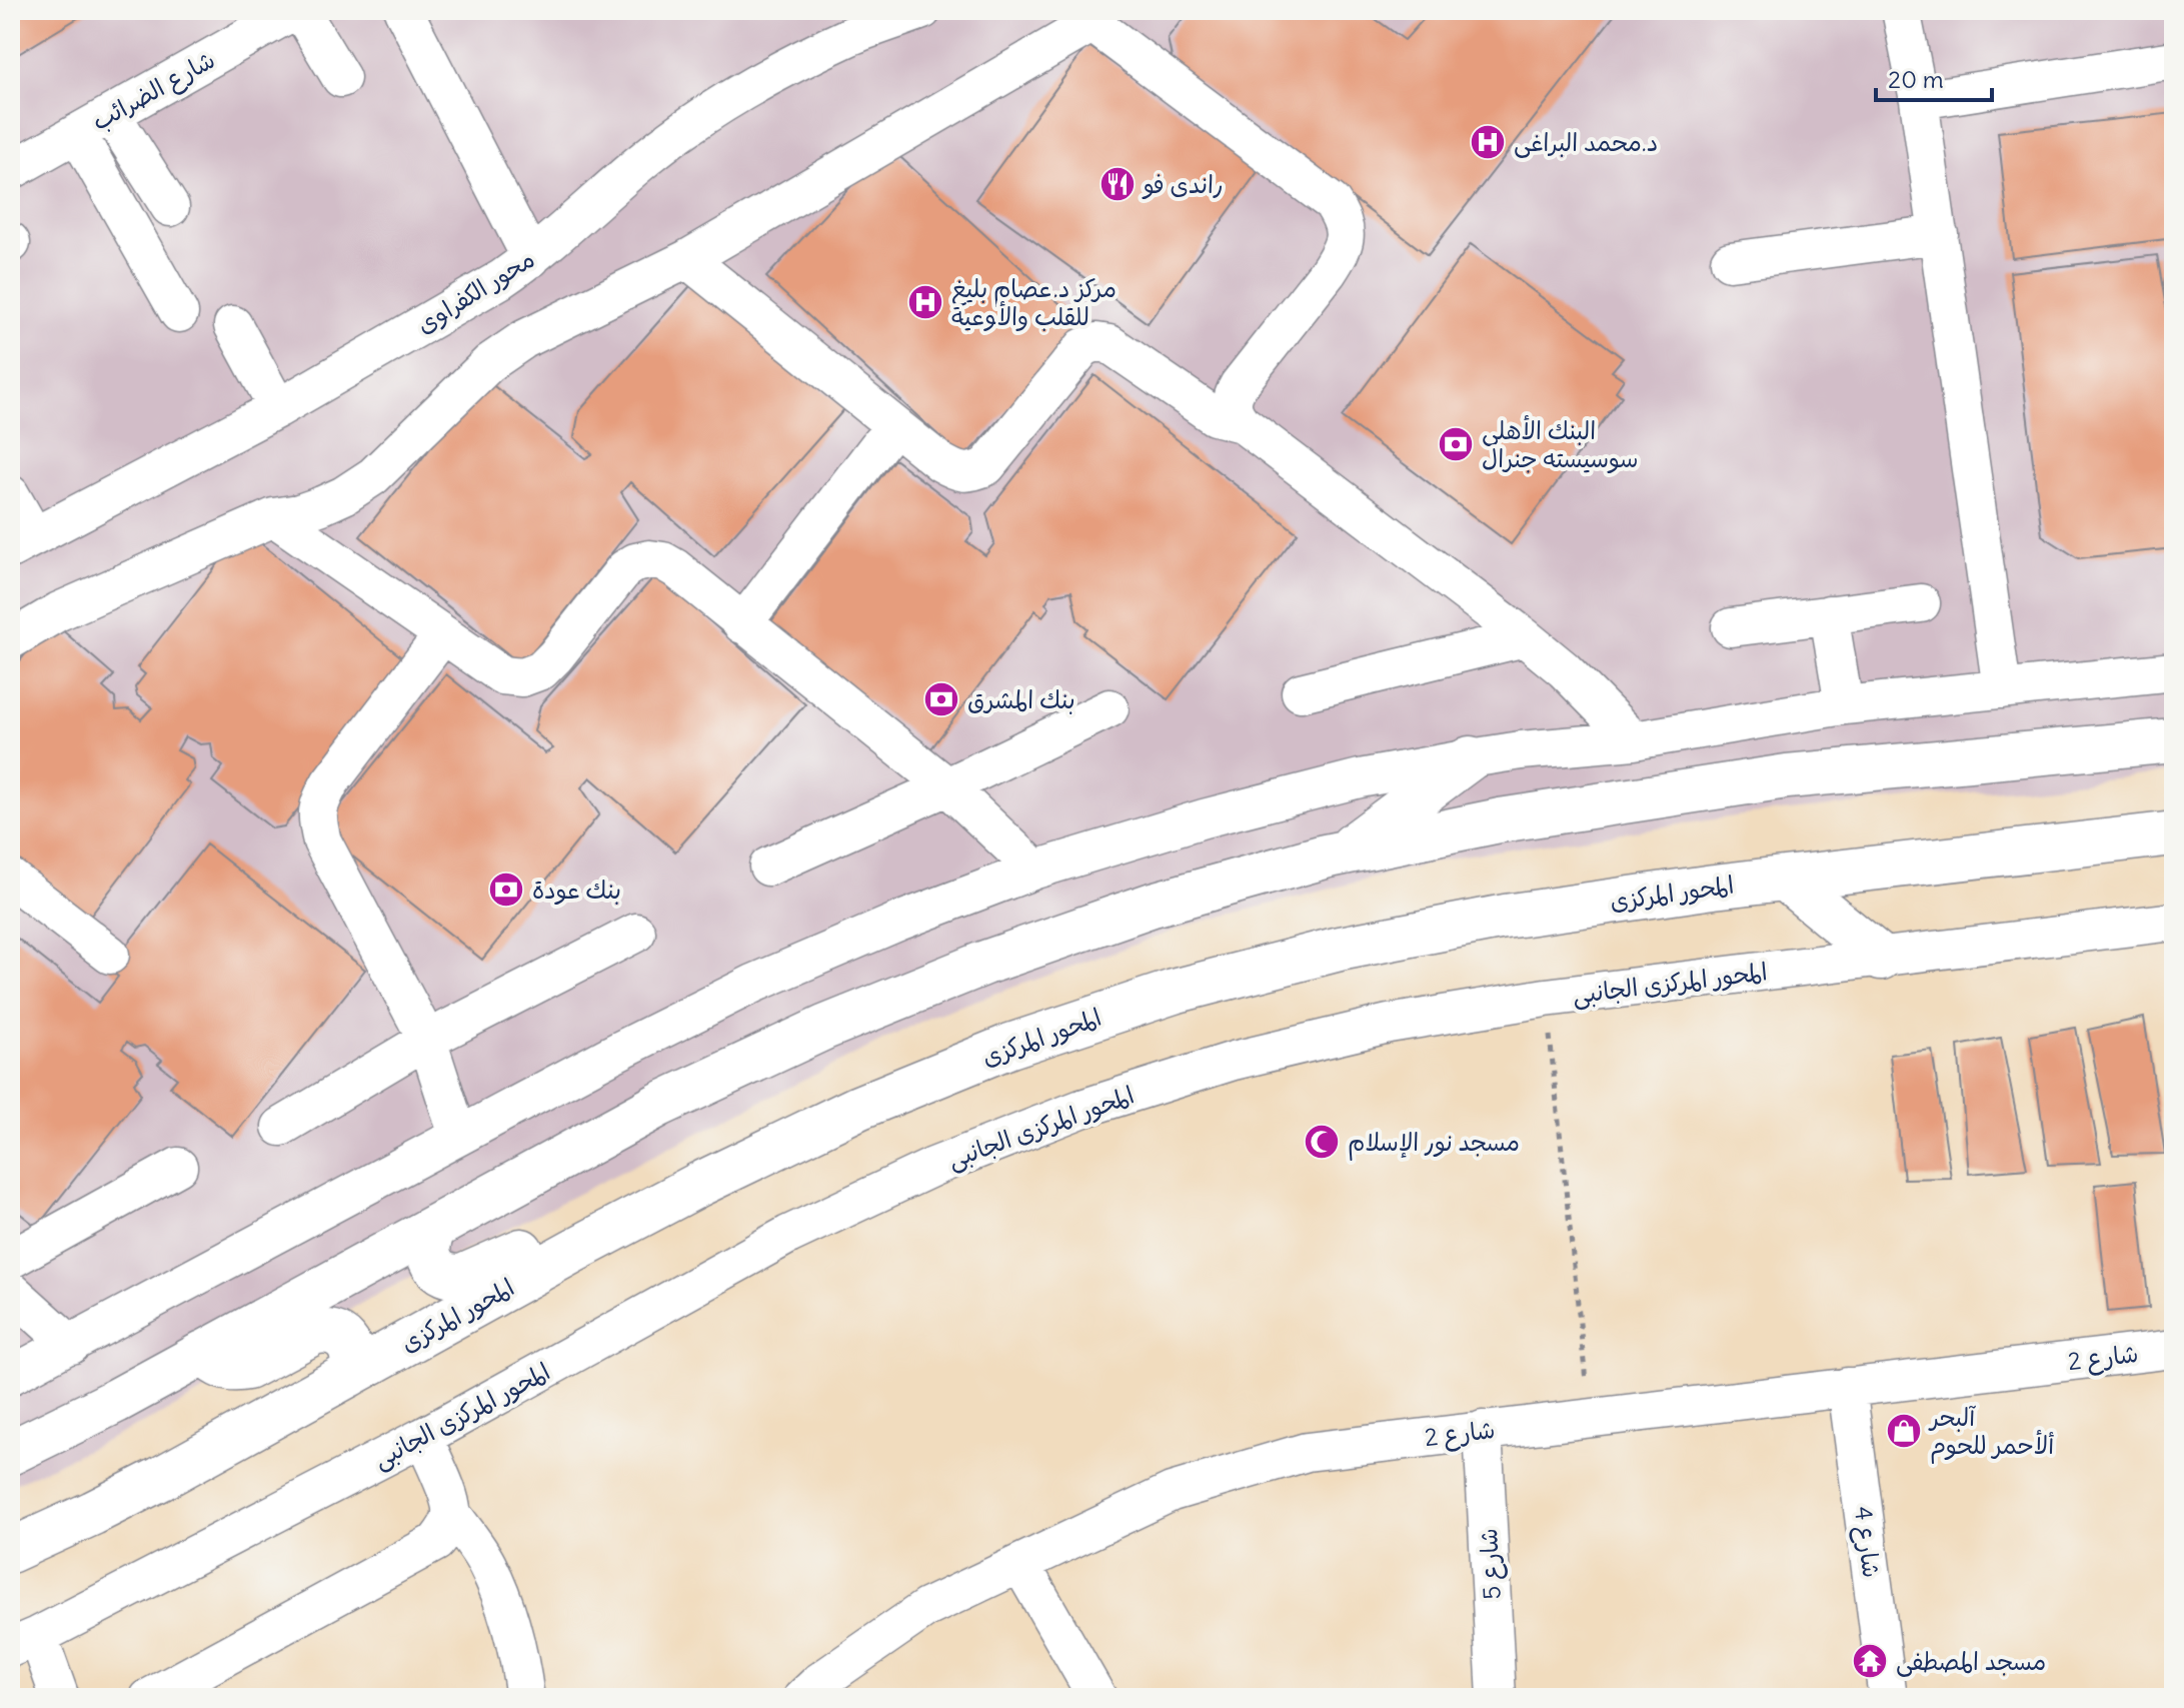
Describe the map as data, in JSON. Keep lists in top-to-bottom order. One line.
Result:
{"streets":{"main road":["المحور المركزى"],"street":["شارع الضرائب","محور الكفراوى","المحور المركزى الجانبى","شارع 2","شارع 4","شارع 5"]},"crossings":[["شارع 2","شارع 4"],["شارع 2","شارع 5"]],"places":{"hospital":["د.محمد البراغى","مركز د.عصام بليغ للقلب والأوعية"],"restaurant":["راندى فو"],"bank":["البنك الأهلى سوسيسته جنرال","بنك المشرق","بنك عودة"],"mosque":["مسجد نور الإسلام"],"shop":["آلبحر ألأحمر للحوم"],"temple":["مسجد المصطفى"]},"scale_bar":"20 m"}
